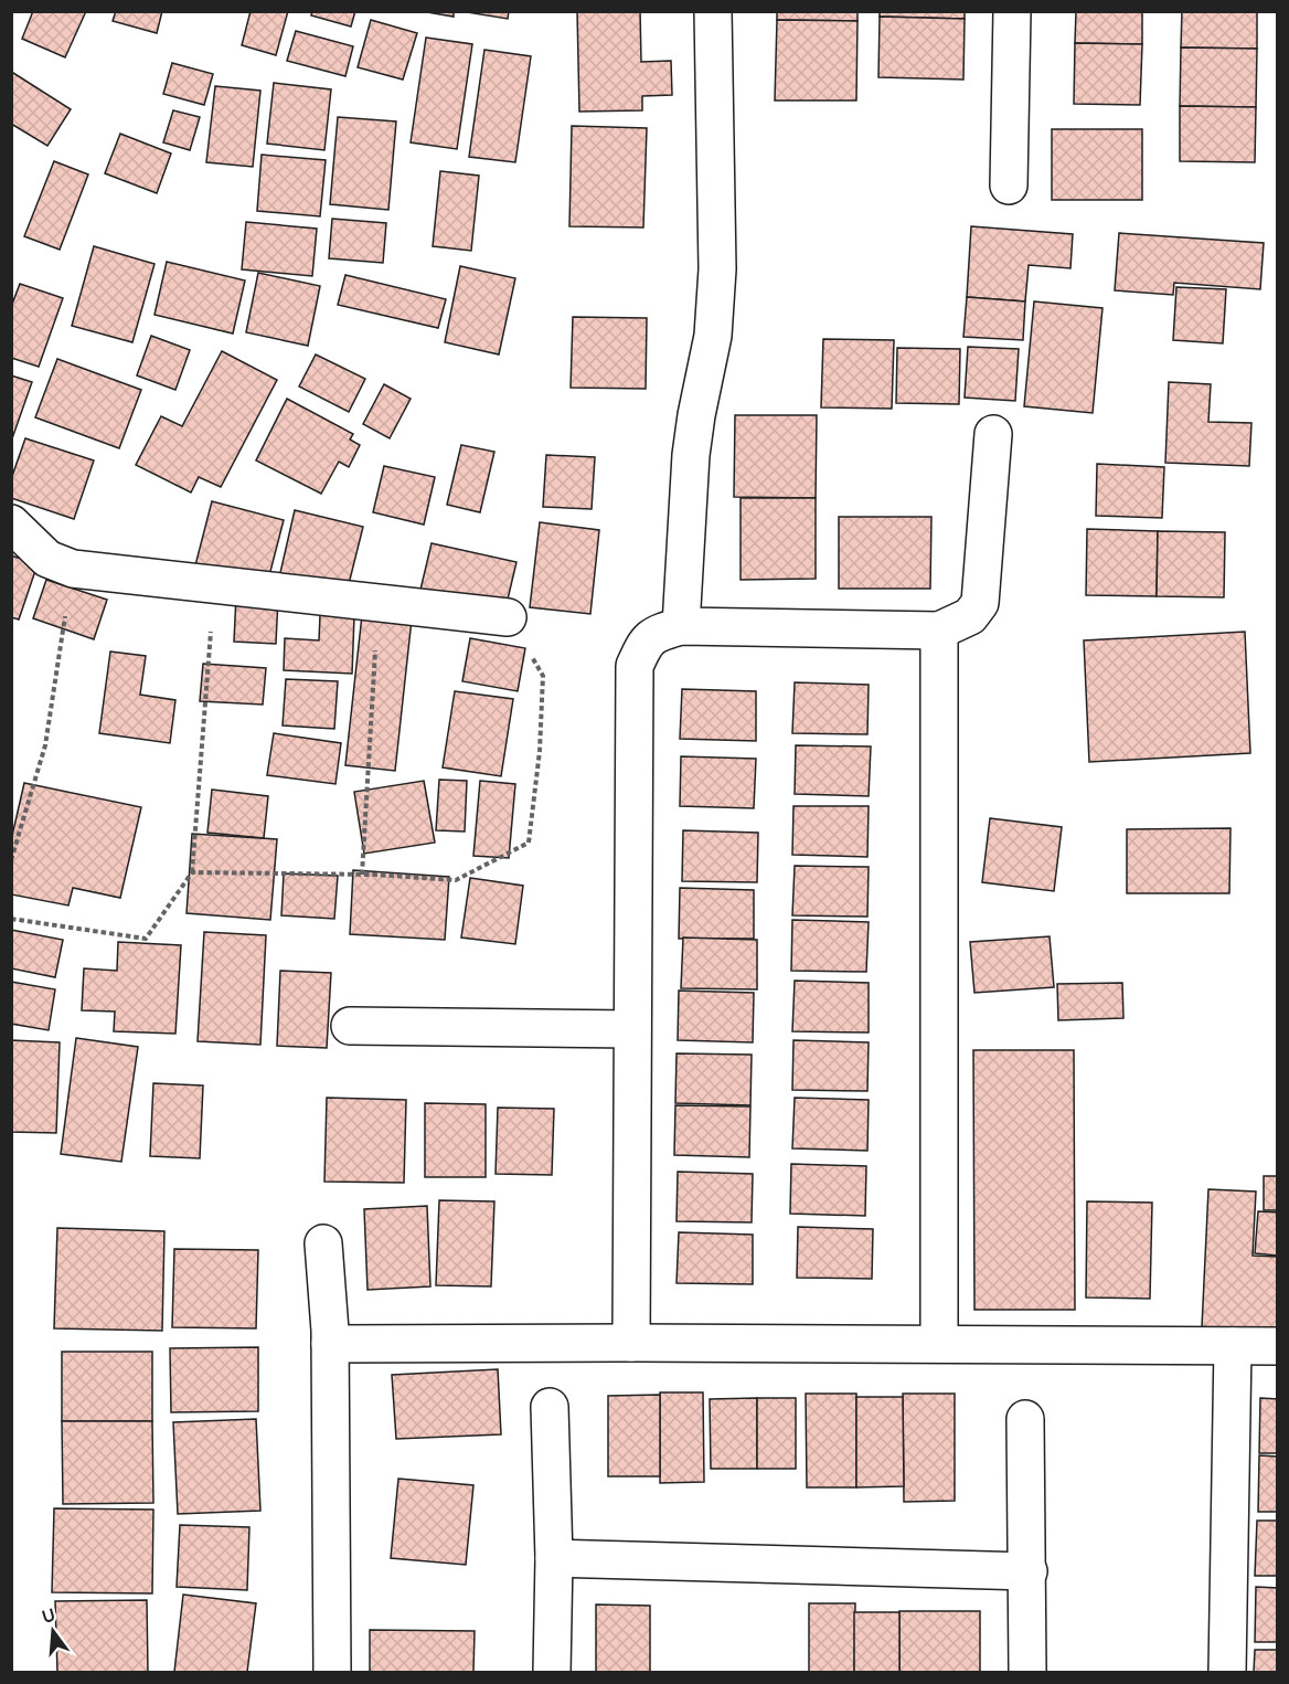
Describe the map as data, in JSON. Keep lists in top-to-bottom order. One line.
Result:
{"north":"top"}
